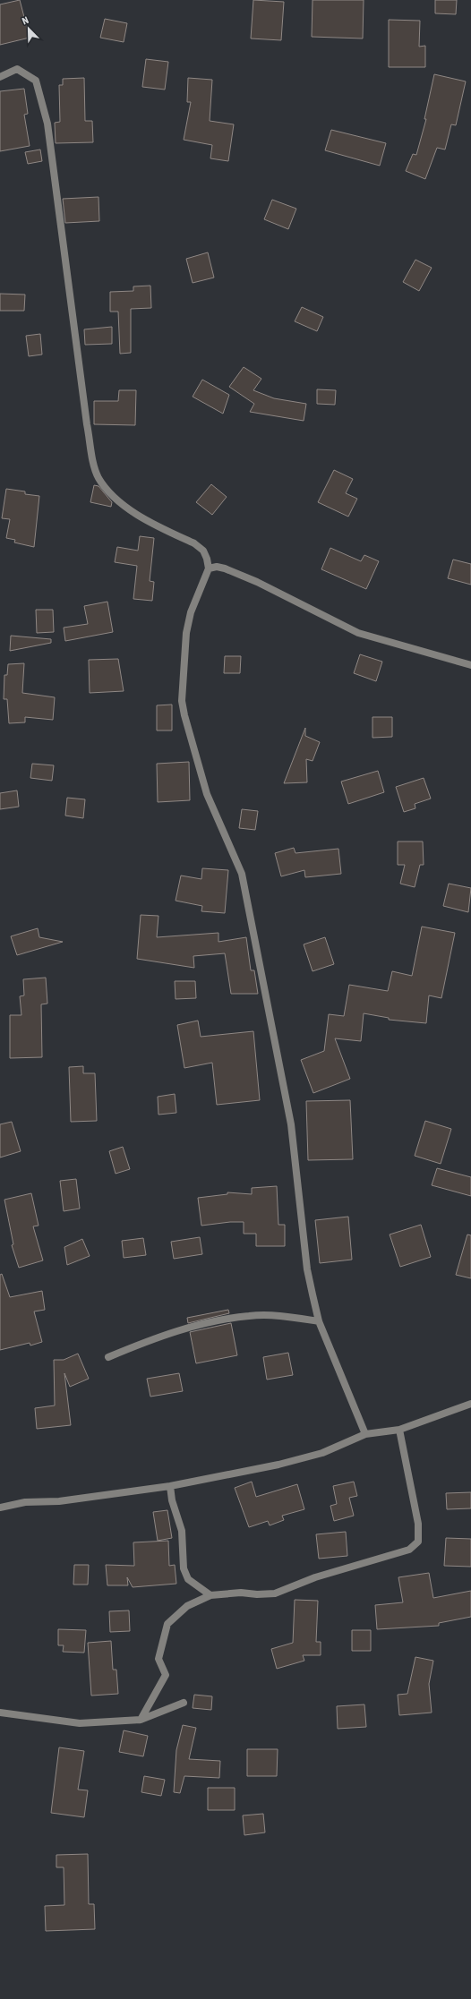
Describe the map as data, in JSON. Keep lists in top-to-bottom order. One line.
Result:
{"north":"top left"}
